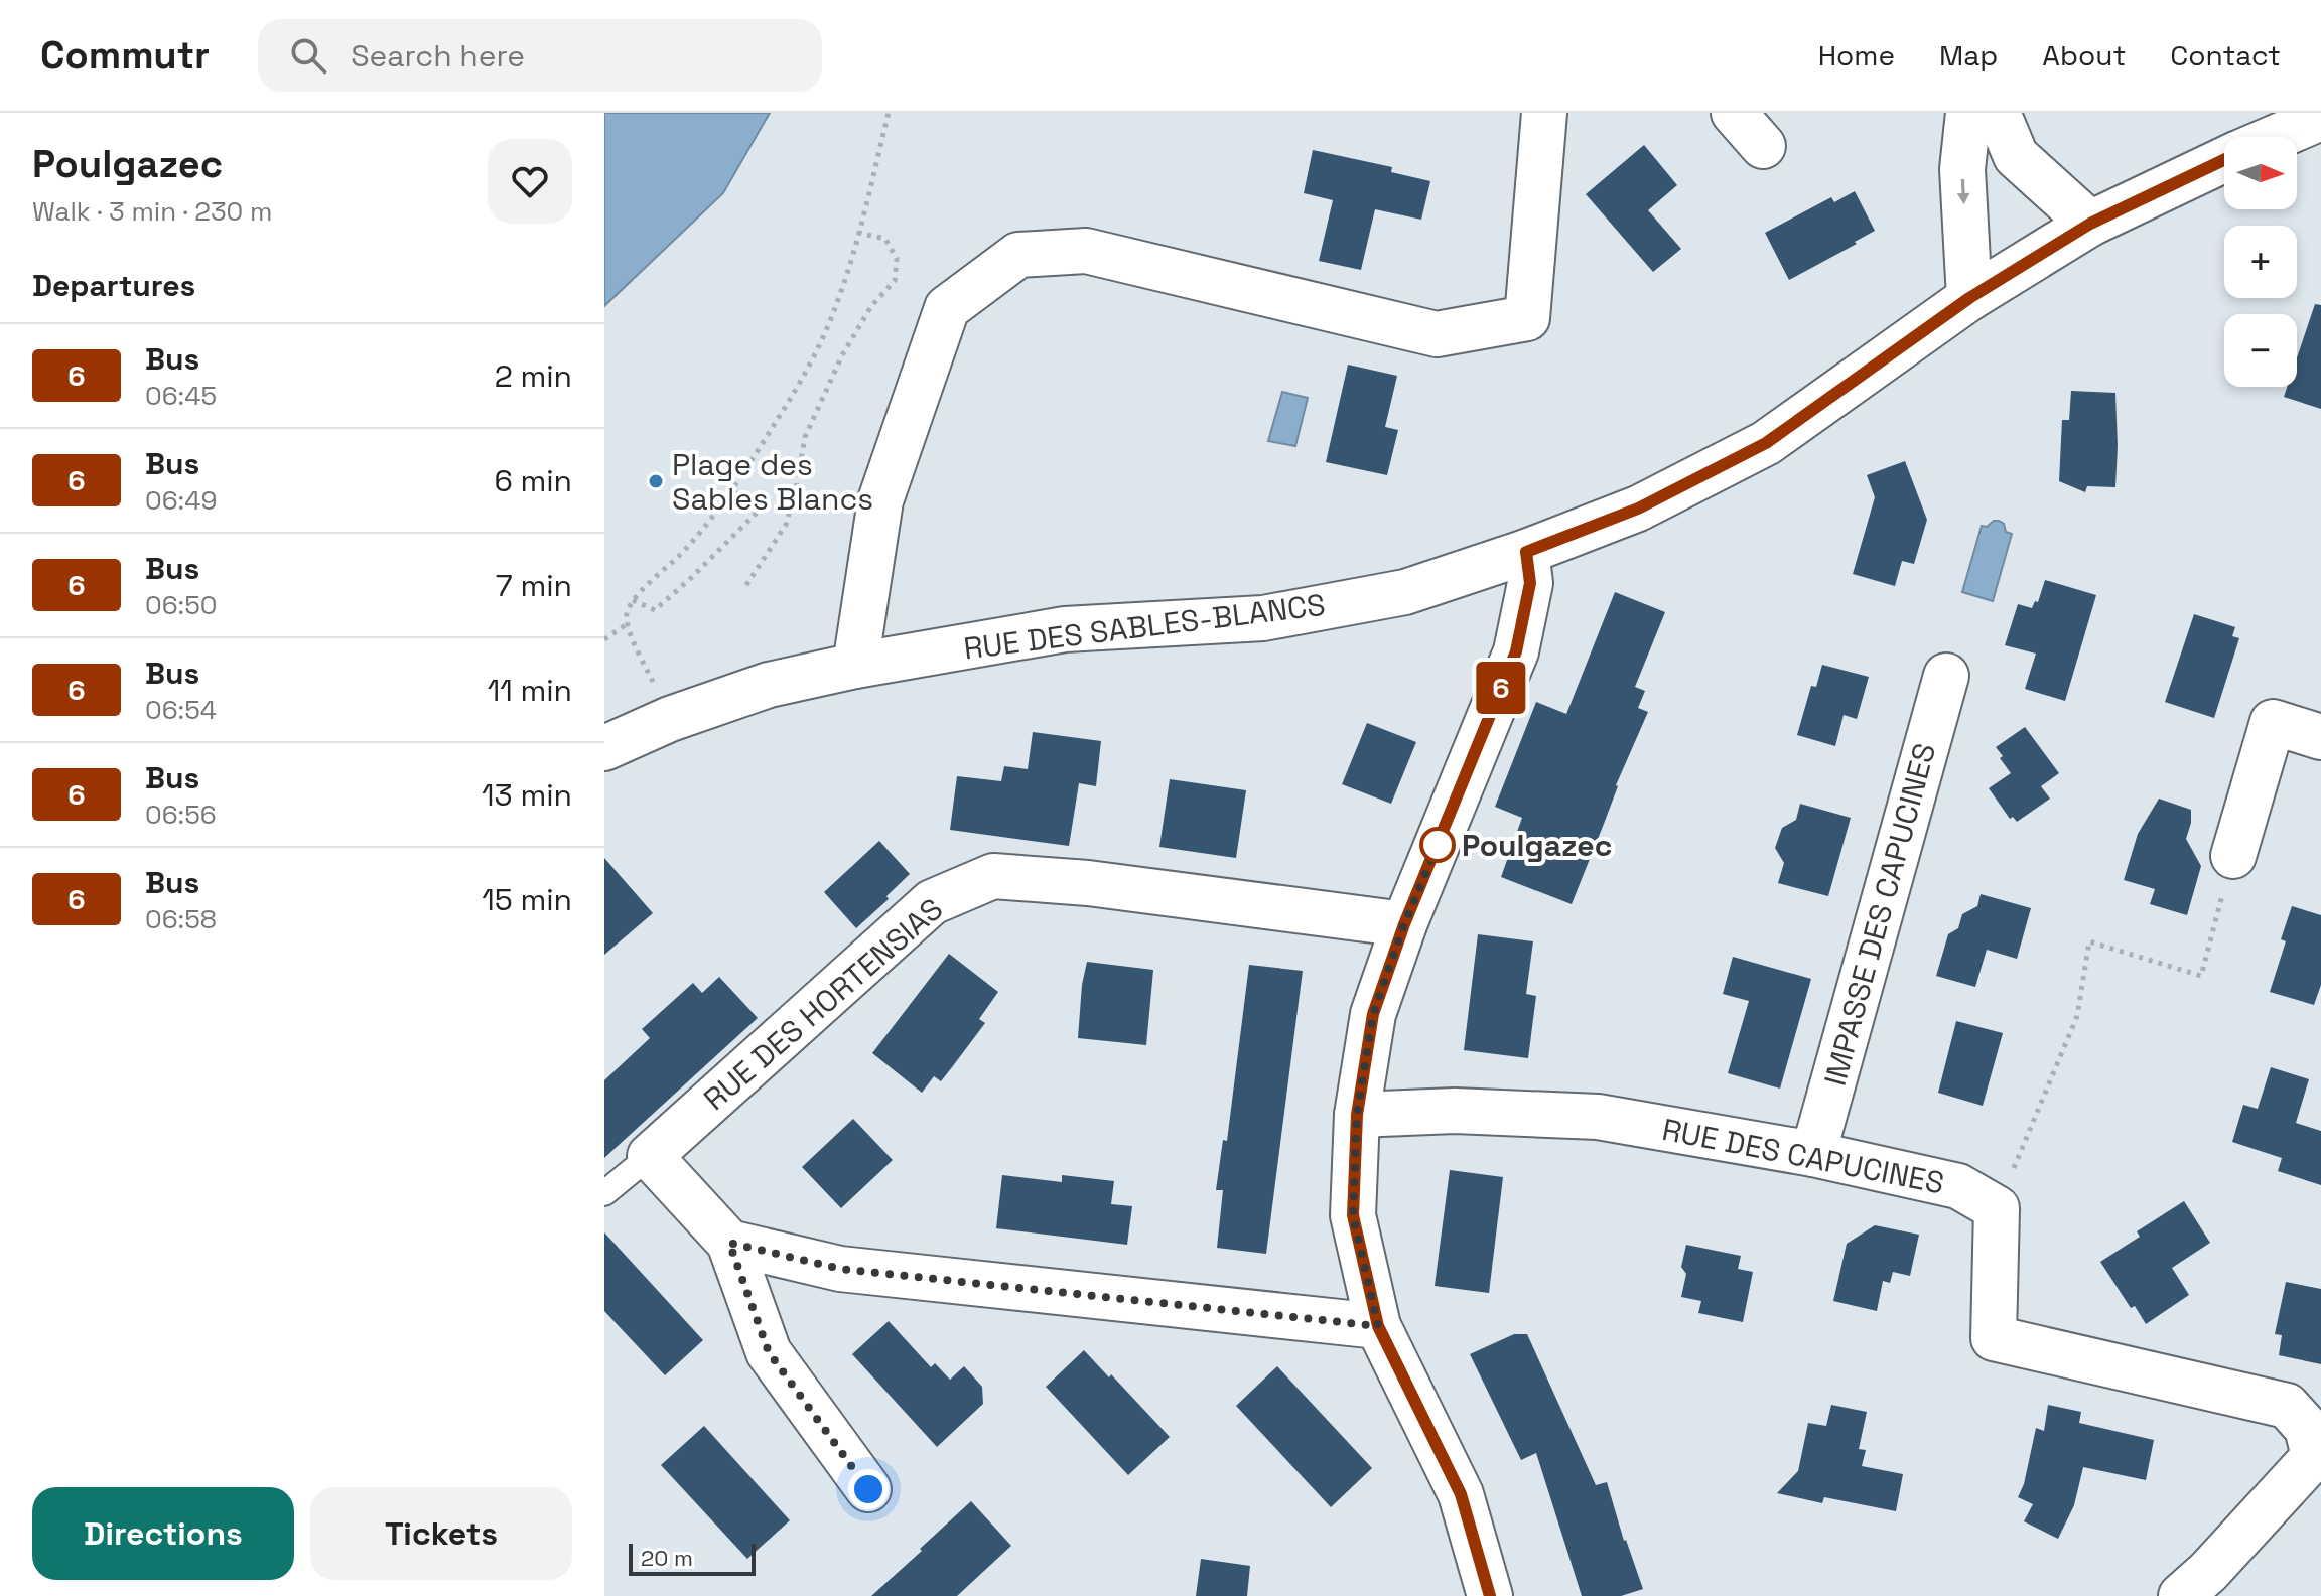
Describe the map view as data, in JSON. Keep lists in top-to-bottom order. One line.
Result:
{"streets":{"street":["RUE DES SABLES-BLANCS","IMPASSE DES CAPUCINES","RUE DES HORTENSIAS","RUE DES CAPUCINES"]},"crossings":[["IMPASSE DES CAPUCINES","RUE DES CAPUCINES"]],"places":["Plage des Sables Blancs","Poulgazec"],"lines":["bus line 6"],"scale_bar":"20 m","north":"right","page":{"header":"Commutr","search":"Search here","nav":["Home","Map","About","Contact"],"heading":[["Poulgazec","Walk · 3 min · 230 m"],"Departures"],"on_map":"6","map_buttons":["+","−"],"list":[{"mark":"6","name":"Bus","note":"06:45","value":"2 min"},{"mark":"6","name":"Bus","note":"06:49","value":"6 min"},{"mark":"6","name":"Bus","note":"06:50","value":"7 min"},{"mark":"6","name":"Bus","note":"06:54","value":"11 min"},{"mark":"6","name":"Bus","note":"06:56","value":"13 min"},{"mark":"6","name":"Bus","note":"06:58","value":"15 min"}],"buttons":["Directions","Tickets"],"scale":"20 m"}}
